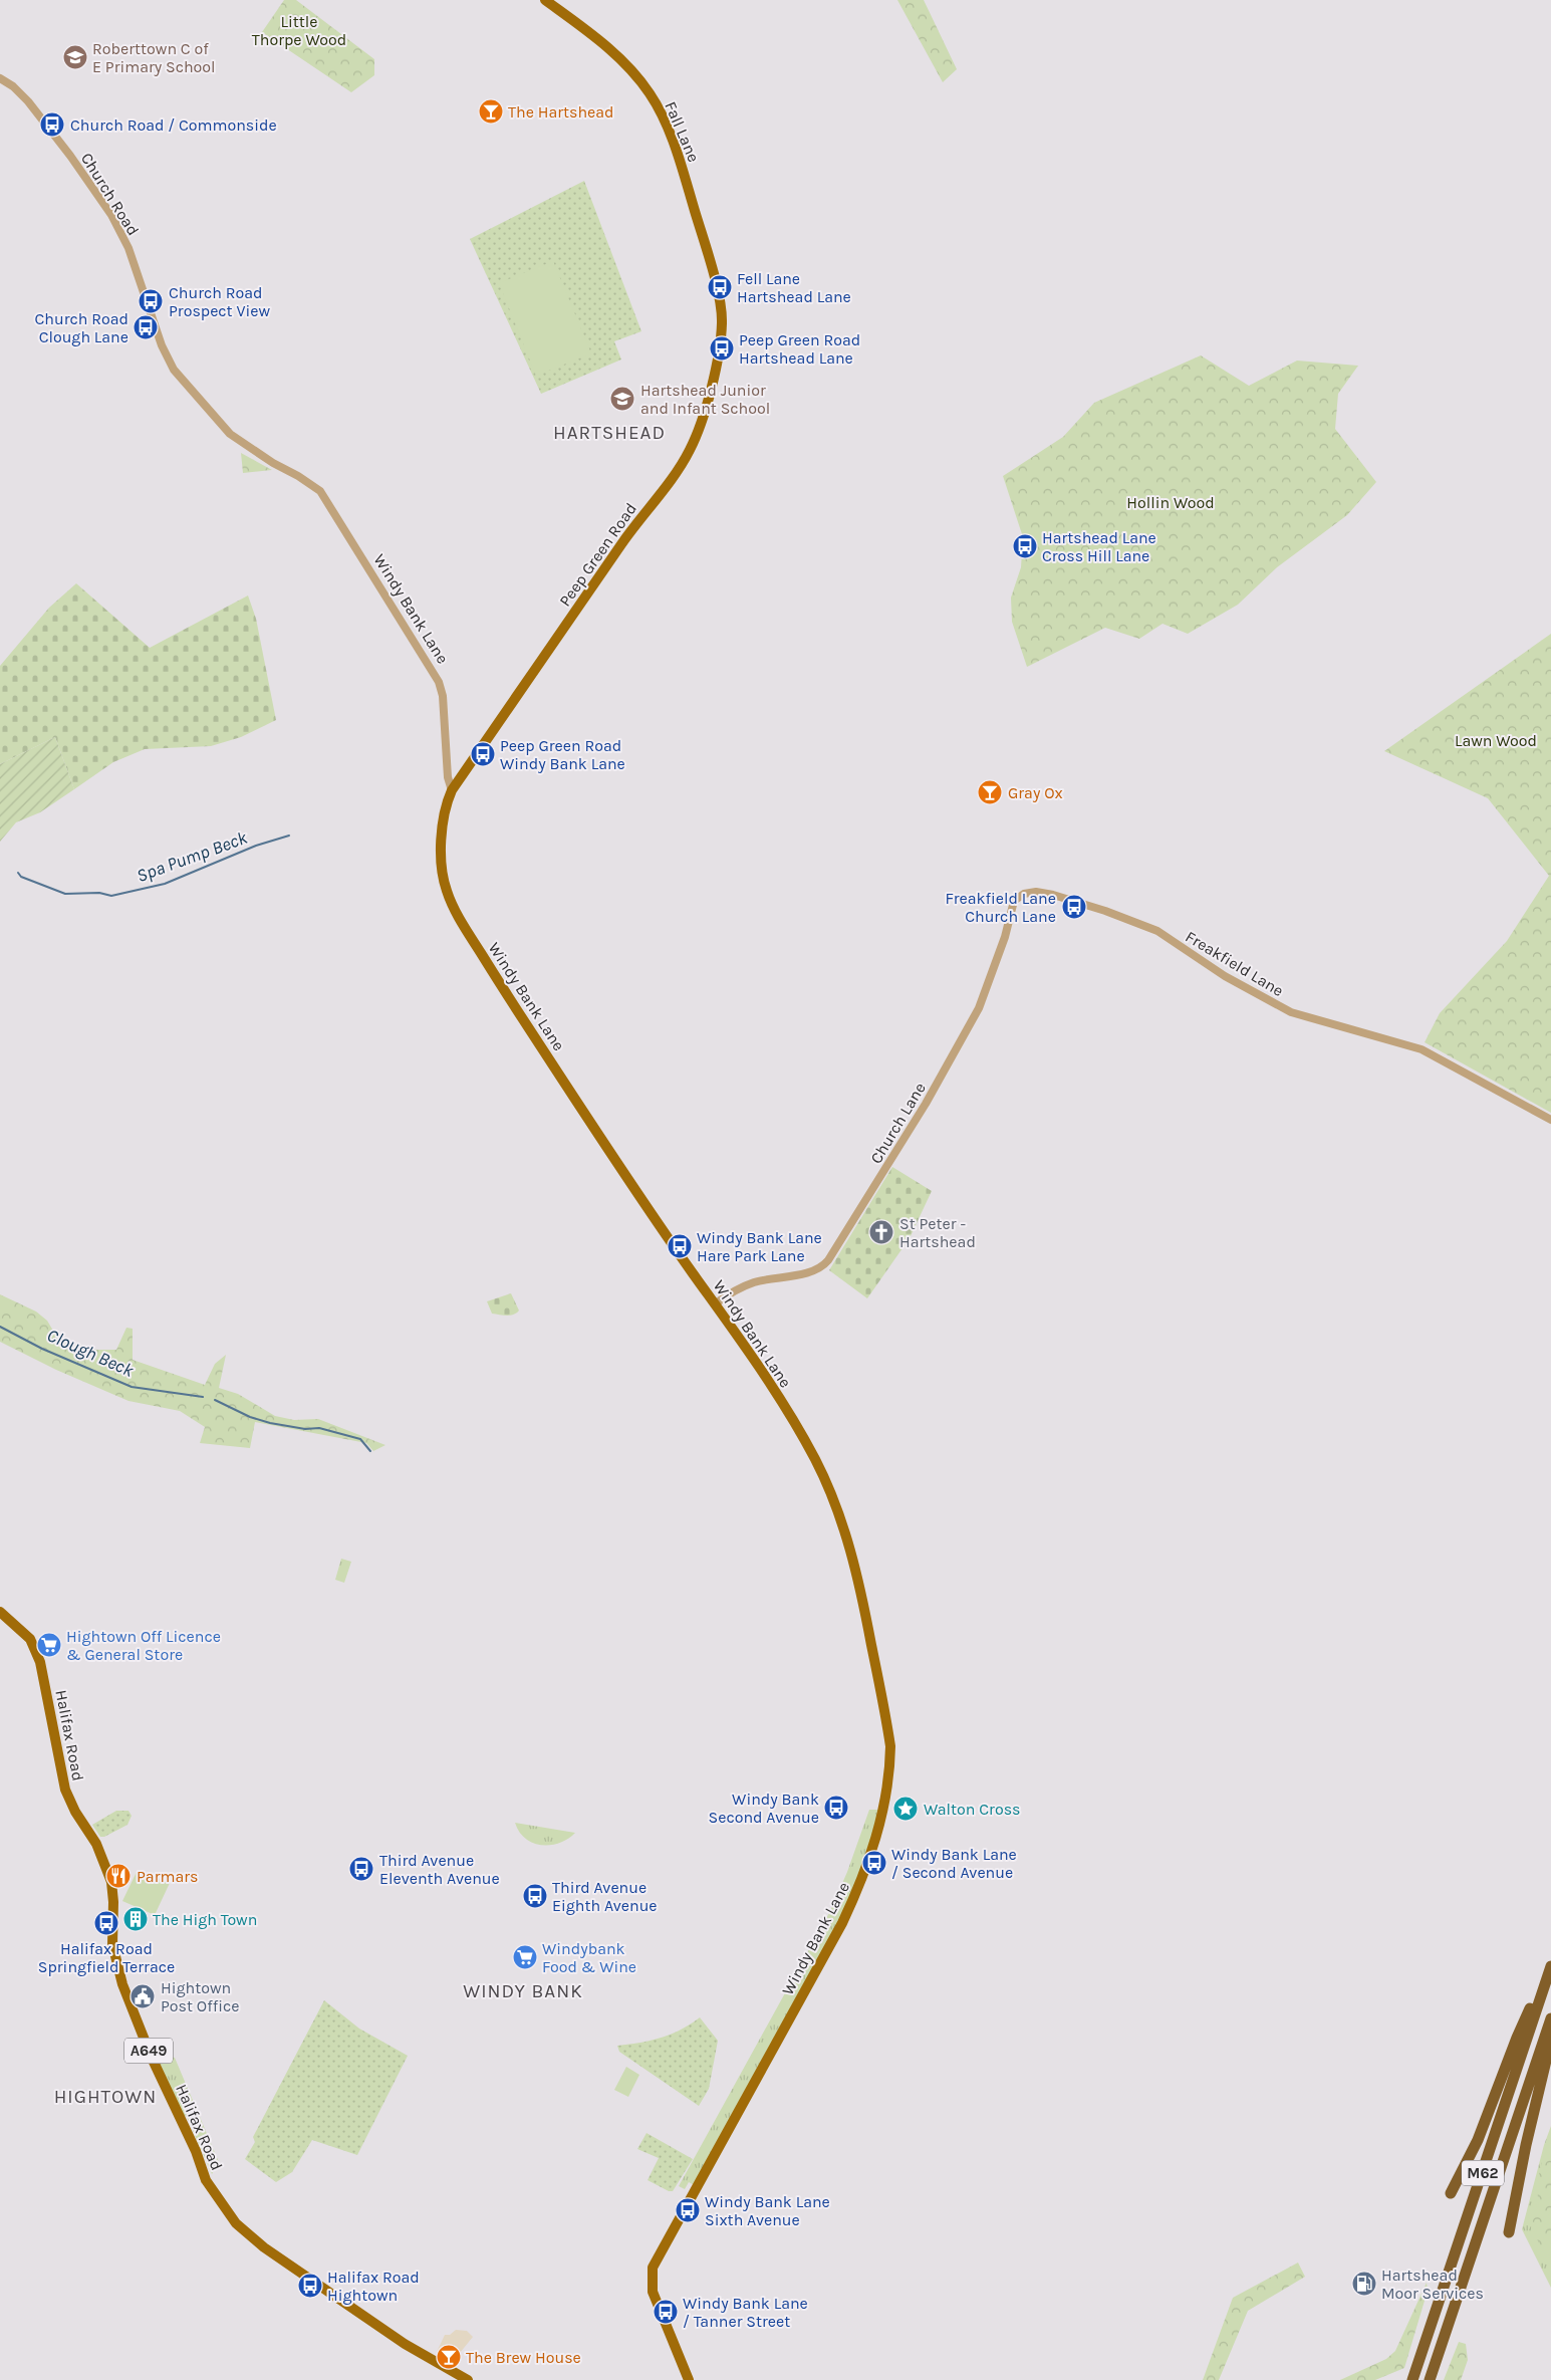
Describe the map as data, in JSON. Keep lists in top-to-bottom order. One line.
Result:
{"streets":{"highway":["M62"],"main road":["Fall Lane","Peep Green Road","Windy Bank Lane","Halifax Road","A649"],"street":["Church Road","Freakfield Lane","Church Lane"]},"crossings":[["Fall Lane","Peep Green Road"],["Church Road","Windy Bank Lane"],["Peep Green Road","Windy Bank Lane"],["Windy Bank Lane","Church Lane"],["Freakfield Lane","Church Lane"]],"districts":["HARTSHEAD","WINDY BANK","HIGHTOWN"],"water":["Spa Pump Beck","Clough Beck"],"parks":["Little Thorpe Wood","Hollin Wood","Lawn Wood"],"places":{"school or university":["Roberttown C of E Primary School","Hartshead Junior and Infant School"],"bar":["The Hartshead","Gray Ox","The Brew House"],"bus stop":["Church Road / Commonside","Fell Lane Hartshead Lane","Church Road Prospect View","Church Road Clough Lane","Peep Green Road Hartshead Lane","Hartshead Lane Cross Hill Lane","Peep Green Road Windy Bank Lane","Freakfield Lane Church Lane","Windy Bank Lane Hare Park Lane","Windy Bank Second Avenue","Windy Bank Lane / Second Avenue","Third Avenue Eleventh Avenue","Third Avenue Eighth Avenue","Halifax Road Springfield Terrace","Windy Bank Lane Sixth Avenue","Halifax Road Hightown","Windy Bank Lane / Tanner Street"],"church":["St Peter - Hartshead"],"supermarket":["Hightown Off Licence & General Store","Windybank Food & Wine"],"place":["Walton Cross"],"restaurant":["Parmars"],"building":["The High Town"],"public building":["Hightown Post Office"],"fuel station":["Hartshead Moor Services"]}}
